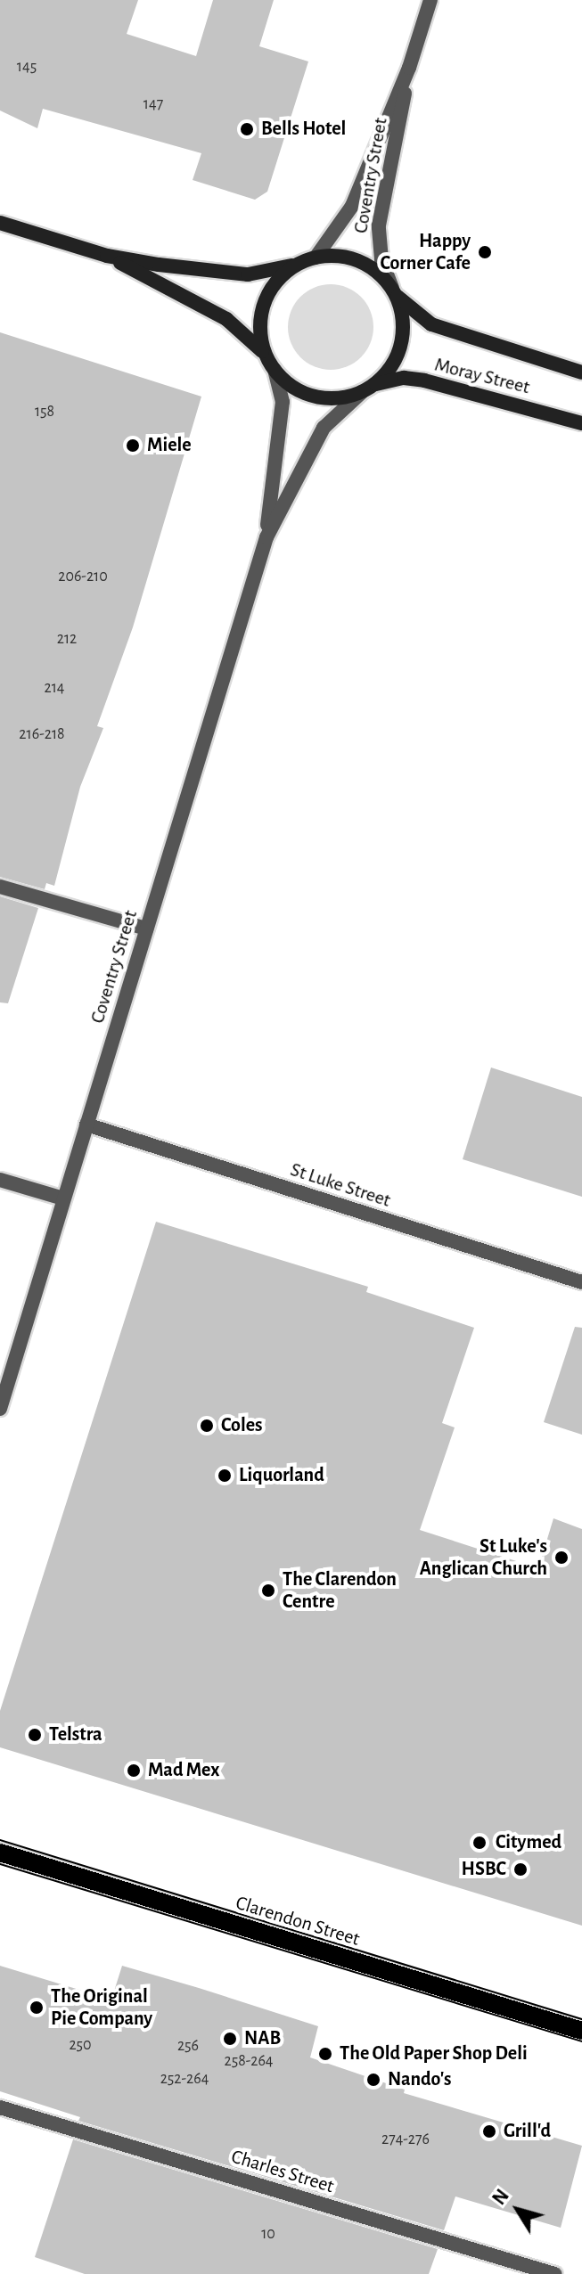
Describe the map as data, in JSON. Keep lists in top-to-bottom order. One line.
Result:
{"streets":{"main road":["Clarendon Street"],"street":["Coventry Street","Moray Street","St Luke Street","Charles Street"]},"crossings":[["Coventry Street","Moray Street"],["Coventry Street","St Luke Street"]],"places":["Bells Hotel","Happy Corner Cafe","Miele","Coles","Liquorland","St Luke's Anglican Church","The Clarendon Centre","Telstra","Mad Mex","Citymed","HSBC","The Original Pie Company","NAB","The Old Paper Shop Deli","Nando's","Grill'd"],"house_numbers":["145","147","158","206-210","212","214","216-218","250","256","258-264","252-264","274-276","10"],"north":"top left"}
